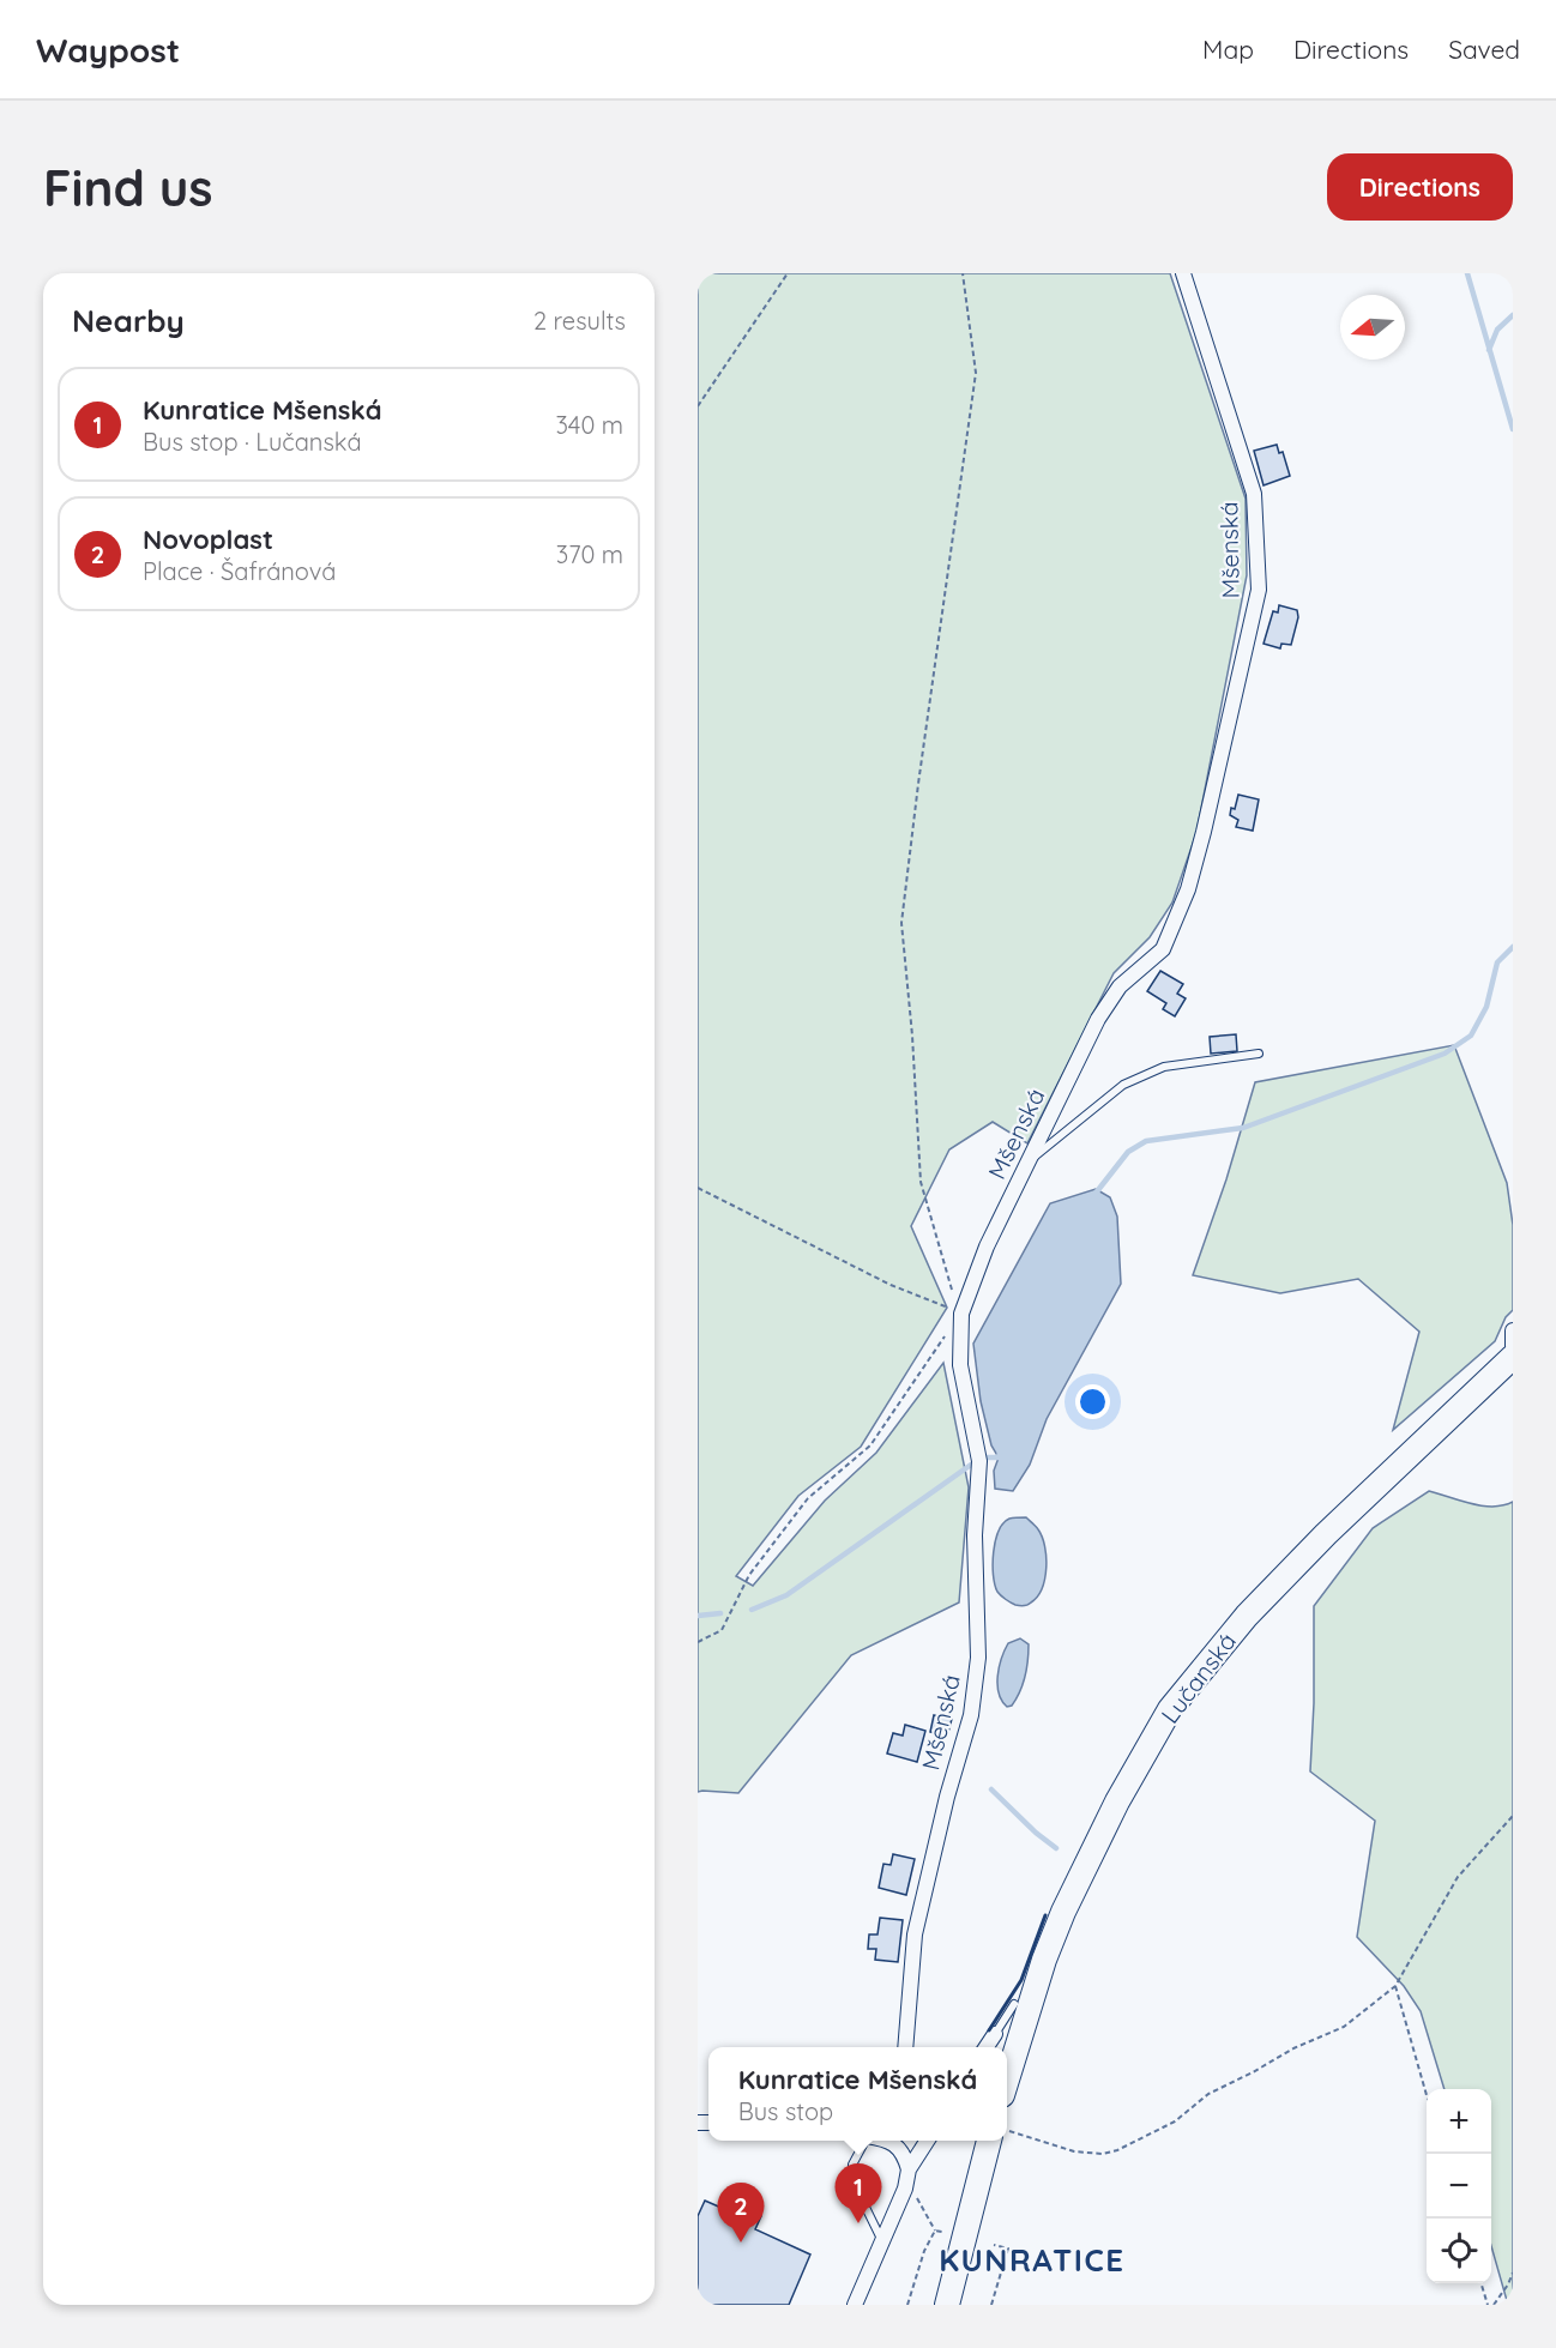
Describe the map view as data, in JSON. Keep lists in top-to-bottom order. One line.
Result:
{"streets":{"main road":["Lučanská"],"street":["Mšenská"]},"districts":["KUNRATICE"],"north":"left","page":{"header":"Waypost","nav":["Map","Directions","Saved"],"buttons":"Directions","title":"Find us","heading":["Nearby","2 results"],"list":[{"mark":"1","name":"Kunratice Mšenská","note":"Bus stop · Lučanská","value":"340 m"},{"mark":"2","name":"Novoplast","note":"Place · Šafránová","value":"370 m"}],"popup":["Kunratice Mšenská","Bus stop"],"map_buttons":["+","−"],"pins":["1","2"]}}
